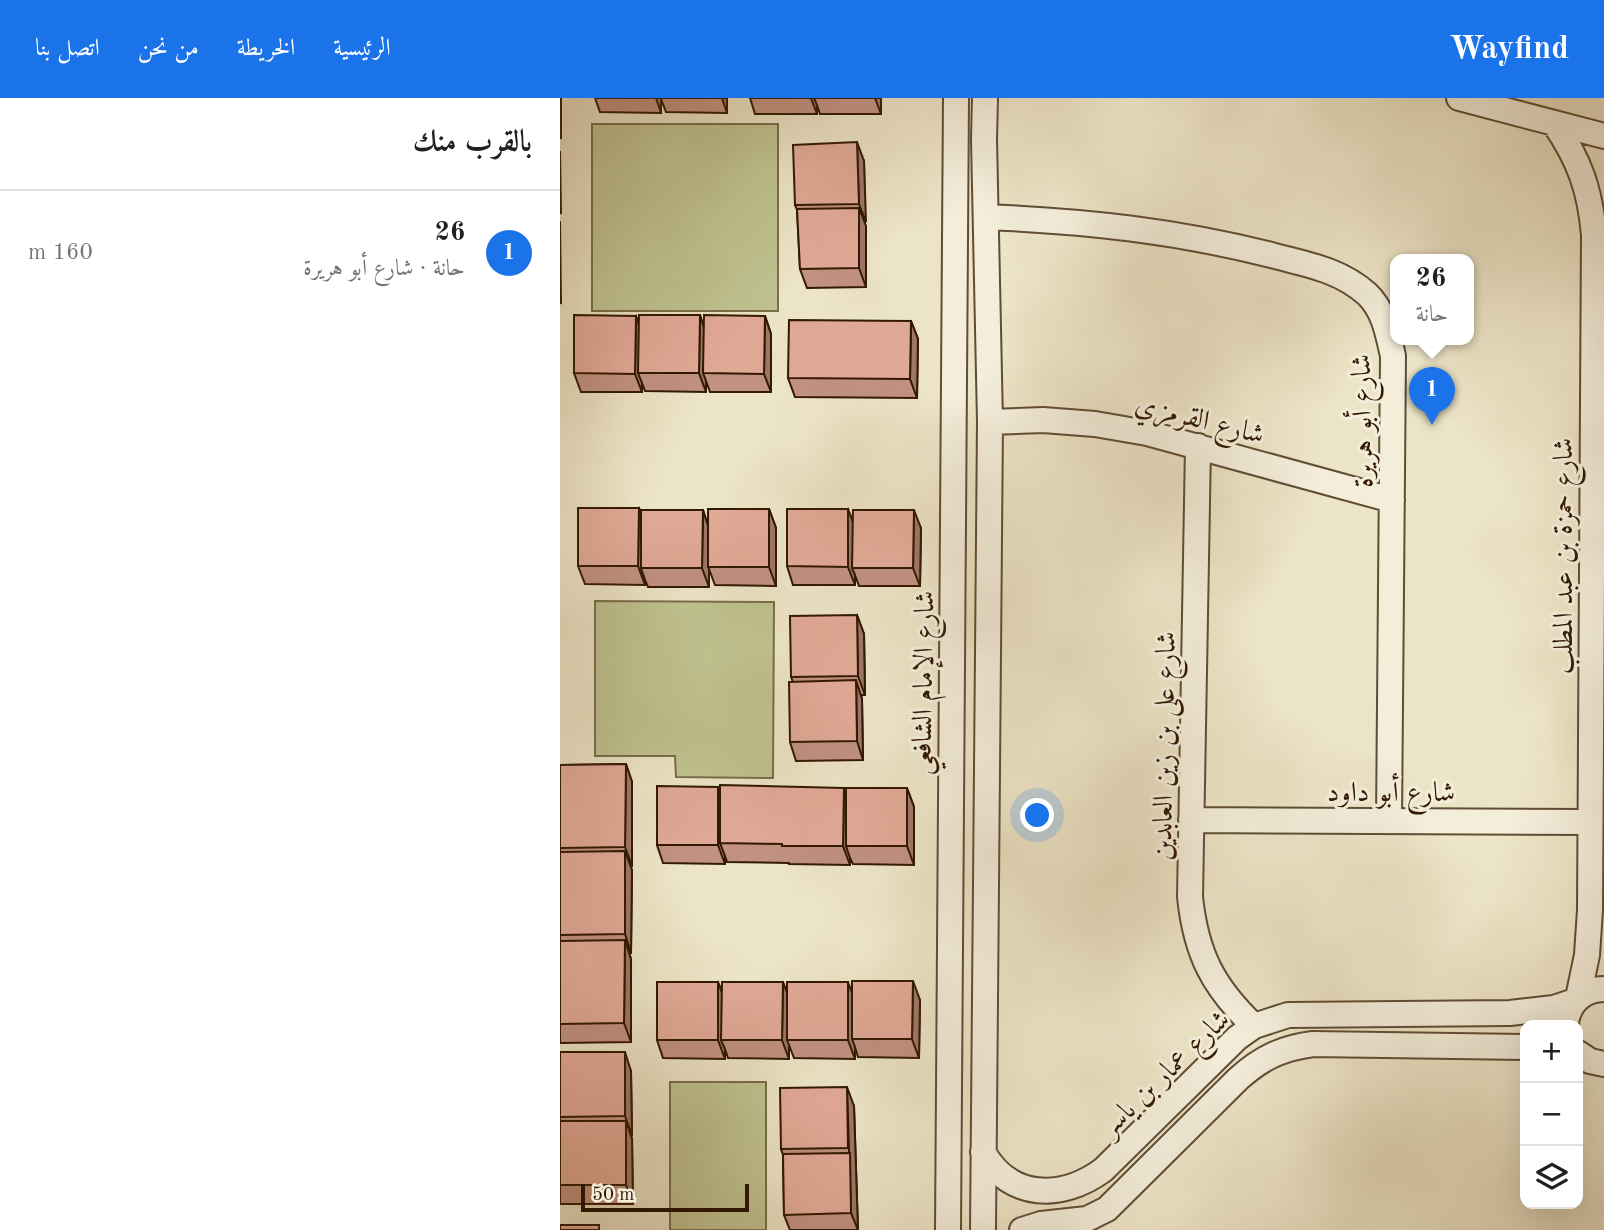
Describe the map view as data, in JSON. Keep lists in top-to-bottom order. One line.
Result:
{"streets":{"street":["شارع القرمزي","شارع أبو هريرة","شارع حمزة بن عبد المطلب","شارع الإمام الشافعي","شارع على بن زين العابدين","شارع أبو داود","شارع عمار بن ياسر"]},"crossings":[["شارع القرمزي","شارع أبو هريرة"],["شارع القرمزي","شارع على بن زين العابدين"],["شارع أبو هريرة","شارع أبو داود"],["شارع حمزة بن عبد المطلب","شارع أبو داود"],["شارع حمزة بن عبد المطلب","شارع عمار بن ياسر"],["شارع على بن زين العابدين","شارع أبو داود"],["شارع على بن زين العابدين","شارع عمار بن ياسر"]],"scale_bar":"50 m","page":{"header":"Wayfind","nav":["الرئيسية","الخريطة","من نحن","اتصل بنا"],"heading":"بالقرب منك","list":[{"mark":"1","name":"26","note":"حانة · شارع أبو هريرة","value":"160 m"}],"popup":["26","حانة"],"pins":"1","map_buttons":["+","−"],"scale":"50 m"}}
